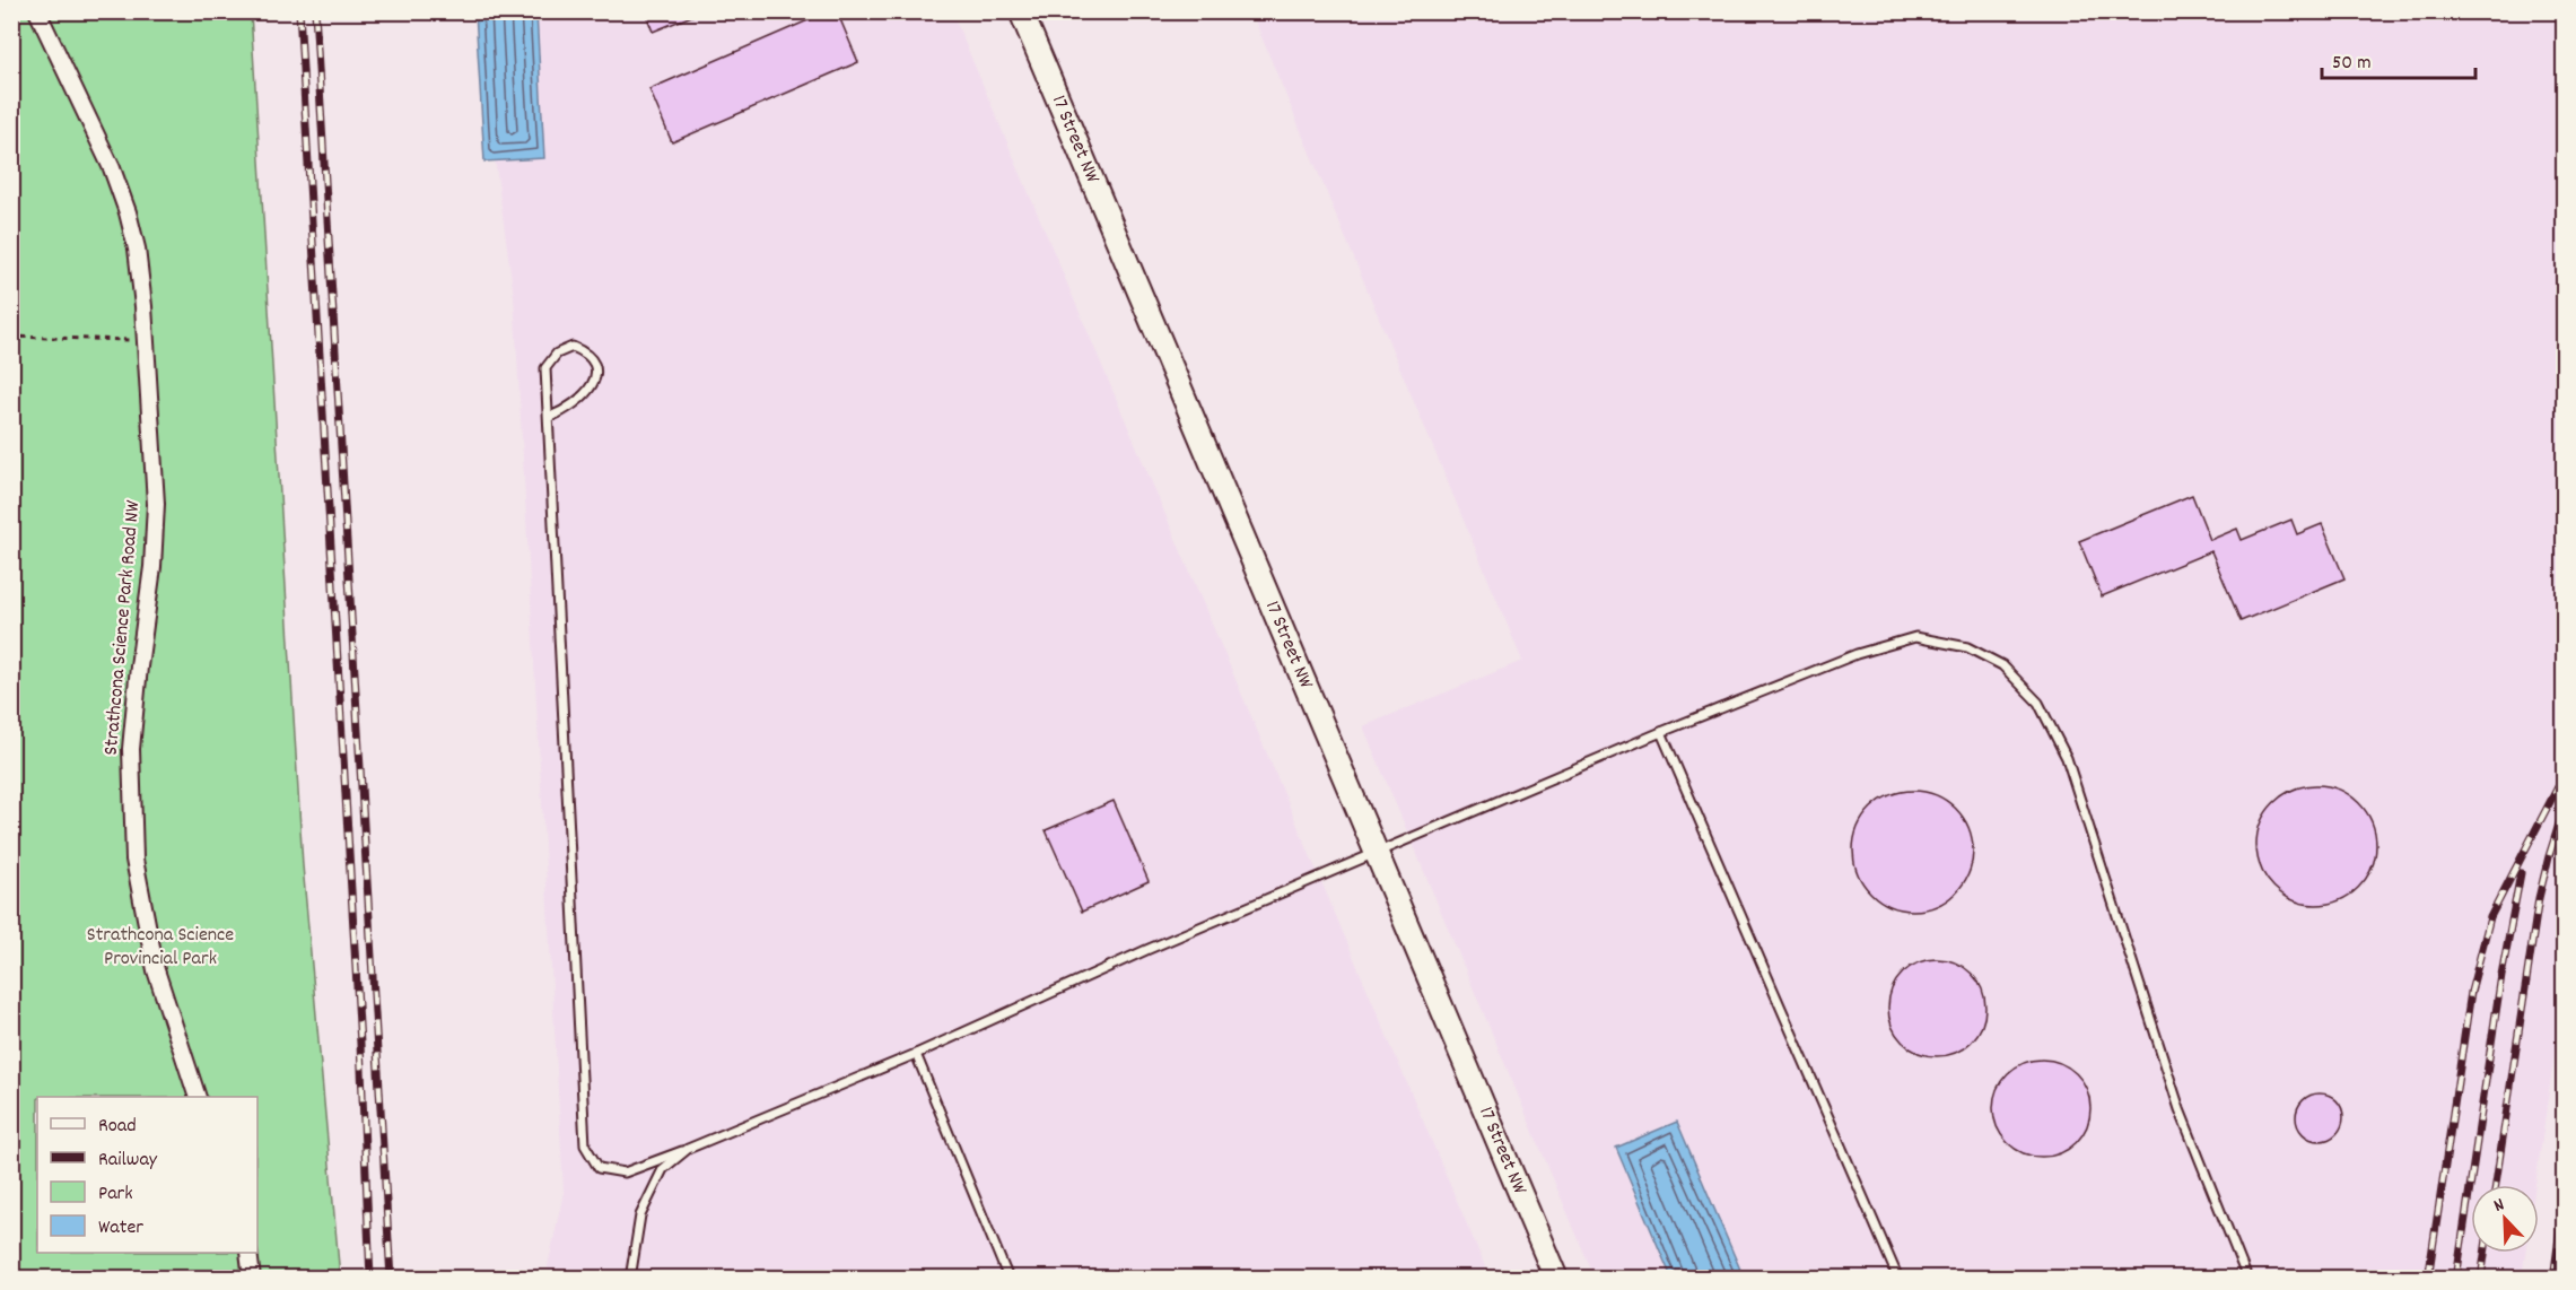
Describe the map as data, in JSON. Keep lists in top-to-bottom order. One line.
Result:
{"streets":{"main road":["17 Street NW"],"street":["Strathcona Science Park Road NW"]},"parks":["Strathcona Science Provincial Park"],"legend":["Road","Railway","Park","Water"],"scale_bar":"50 m","north":"top left"}
